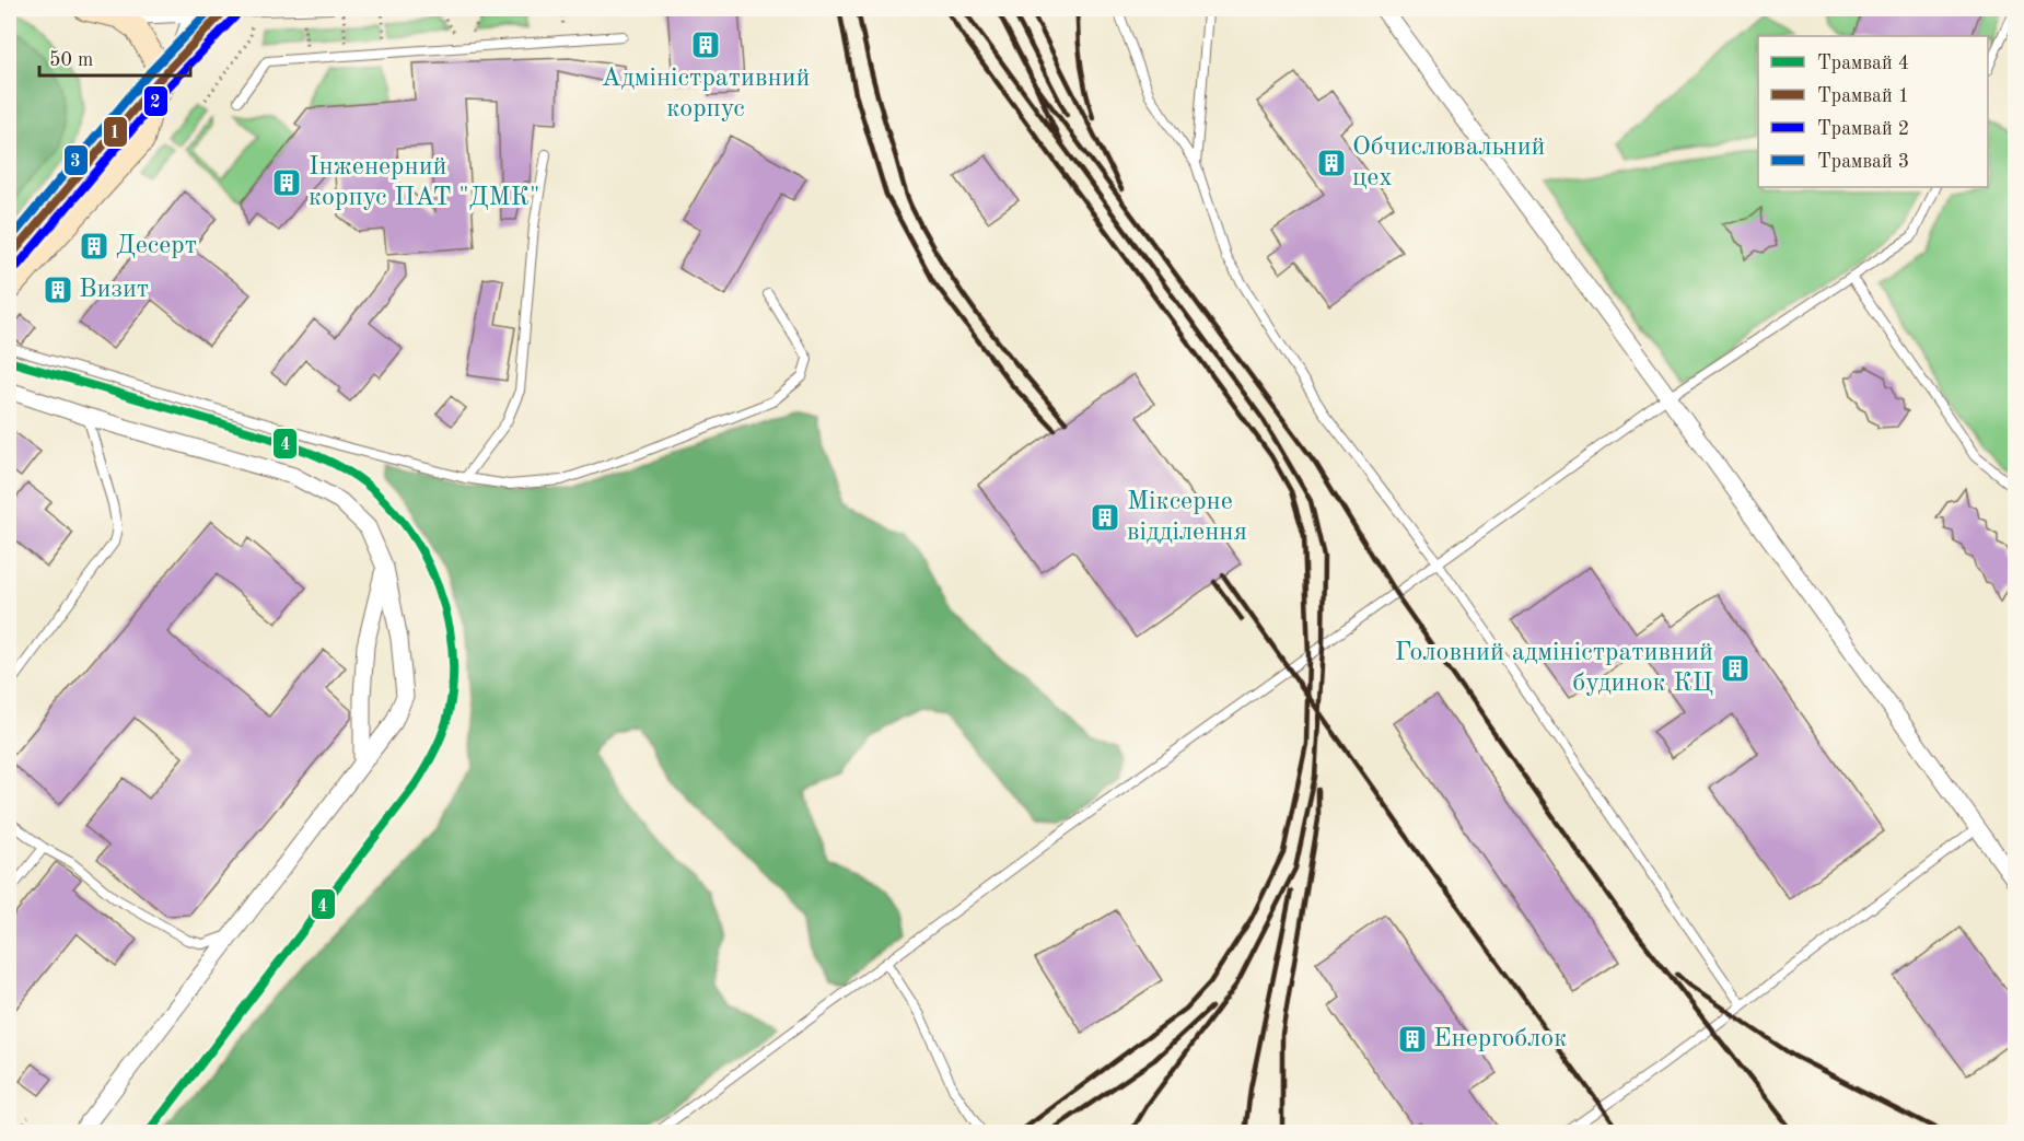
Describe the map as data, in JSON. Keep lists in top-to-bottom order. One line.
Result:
{"places":{"building":["Адміністративний корпус","Обчислювальний цех","Інженерний корпус ПАТ \"ДМК\"","Десерт","Визит","Міксерне відділення","Головний адміністративний будинок КЦ","Енергоблок"]},"lines":["tram line 1","tram line 3","tram line 2","tram line 4"],"legend":["Трамвай 4","Трамвай 1","Трамвай 2","Трамвай 3"],"scale_bar":"50 m"}
